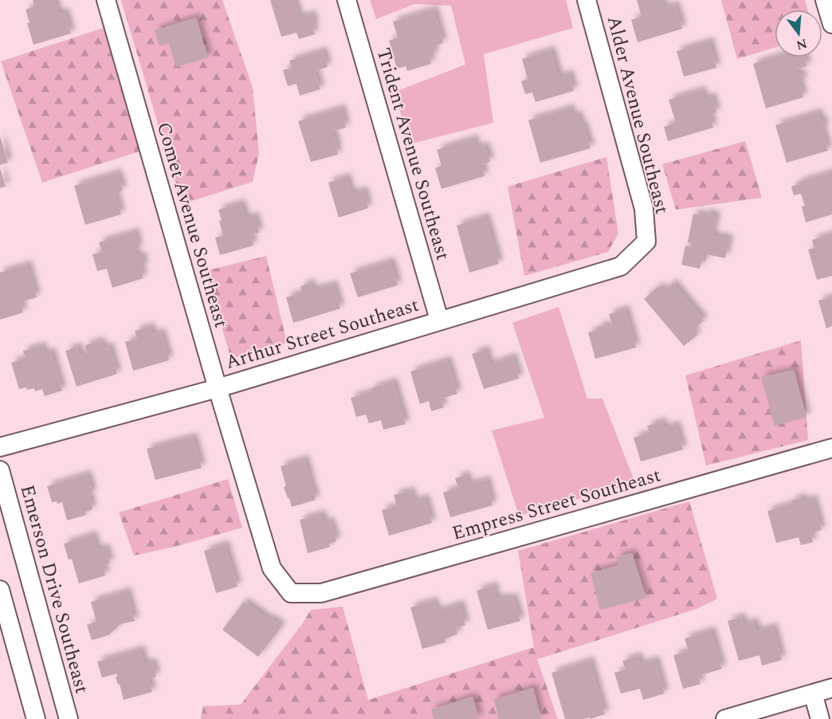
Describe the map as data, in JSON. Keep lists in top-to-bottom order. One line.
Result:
{"streets":{"street":["Alder Avenue Southeast","Trident Avenue Southeast","Comet Avenue Southeast","Arthur Street Southeast","Empress Street Southeast","Emerson Drive Southeast"]},"crossings":[["Alder Avenue Southeast","Arthur Street Southeast"],["Trident Avenue Southeast","Arthur Street Southeast"],["Comet Avenue Southeast","Arthur Street Southeast"],["Comet Avenue Southeast","Empress Street Southeast"]],"north":"bottom"}
